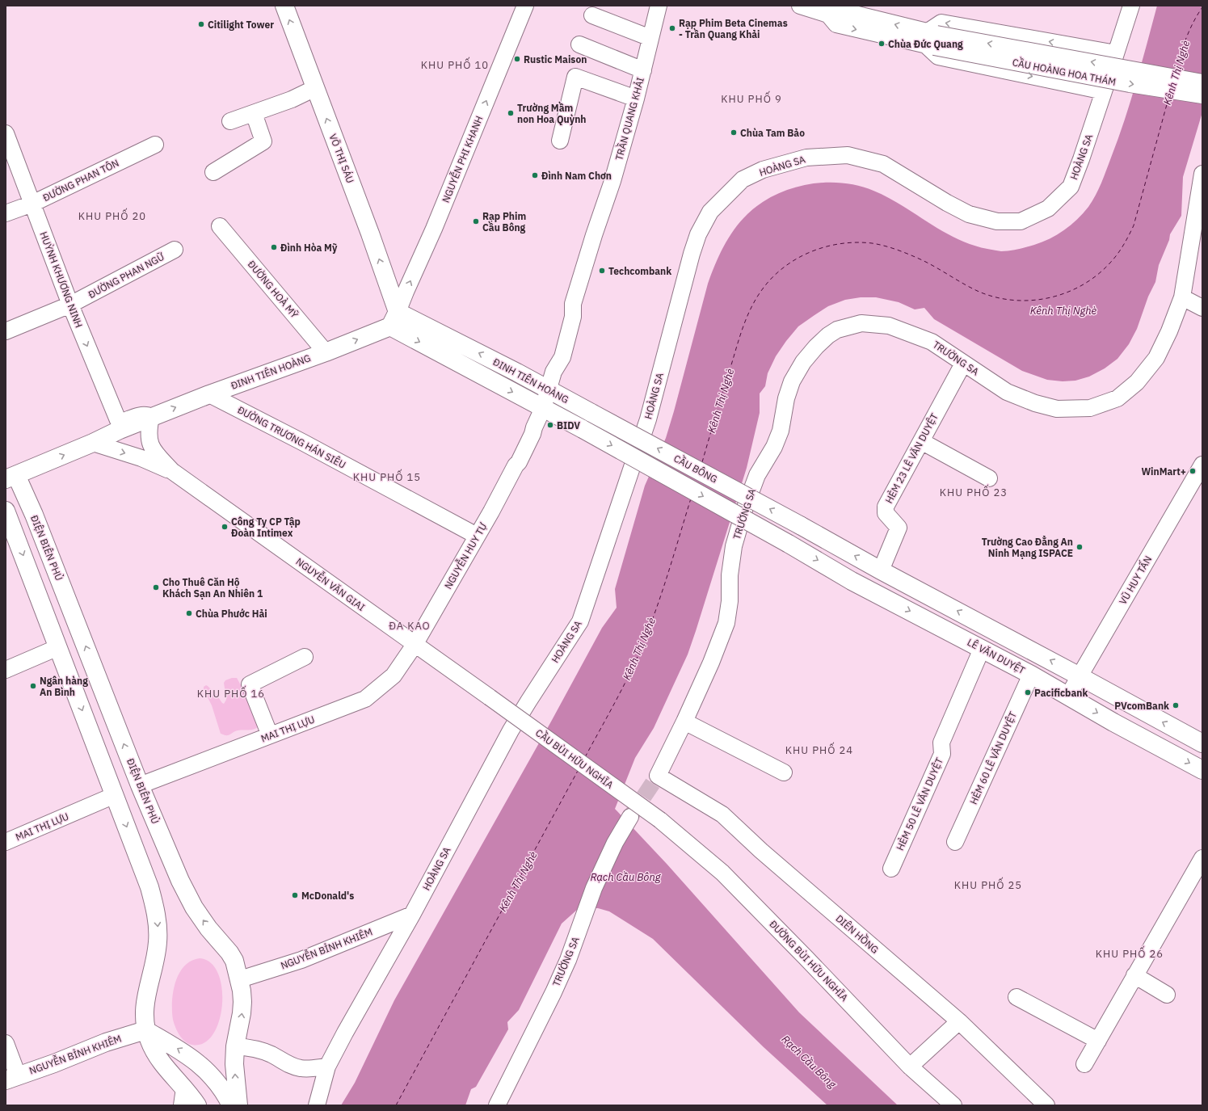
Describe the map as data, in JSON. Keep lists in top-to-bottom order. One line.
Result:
{"streets":{"main road":["VÕ THỊ SÁU","ĐINH TIÊN HOÀNG","CẦU BÔNG","ÐIỆN BIÊN PHỦ","LÊ VĂN DUYỆT","NGUYỄN BỈNH KHIÊM"],"street":["CẦU HOÀNG HOA THÁM","TRẦN QUANG KHẢI","HOÀNG SA","NGUYỄN PHI KHANH","ĐƯỜNG PHAN TÔN","ĐƯỜNG PHAN NGỮ","HUỲNH KHƯƠNG NINH","ĐƯỜNG HOÀ MỸ","TRƯỜNG SA","ĐƯỜNG TRƯƠNG HÁN SIÊU","HẺM 23 LÊ VĂN DUYỆT","NGUYỄN HUY TỰ","VŨ HUY TẤN","NGUYỄN VĂN GIAI","MAI THỊ LỰU","HẺM 60 LÊ VĂN DUYỆT","CẦU BÙI HỮU NGHĨA","HẺM 50 LÊ VĂN DUYỆT","DIÊN HỒNG","ĐƯỜNG BÙI HỮU NGHĨA"]},"crossings":[["TRẦN QUANG KHẢI","ĐINH TIÊN HOÀNG"],["TRẦN QUANG KHẢI","NGUYỄN HUY TỰ"],["HOÀNG SA","NGUYỄN BỈNH KHIÊM"],["VÕ THỊ SÁU","NGUYỄN PHI KHANH"],["VÕ THỊ SÁU","ĐINH TIÊN HOÀNG"],["NGUYỄN PHI KHANH","ĐINH TIÊN HOÀNG"],["ĐƯỜNG PHAN TÔN","HUỲNH KHƯƠNG NINH"],["ĐƯỜNG PHAN NGỮ","HUỲNH KHƯƠNG NINH"],["HUỲNH KHƯƠNG NINH","ĐINH TIÊN HOÀNG"],["ĐƯỜNG HOÀ MỸ","ĐINH TIÊN HOÀNG"],["TRƯỜNG SA","HẺM 23 LÊ VĂN DUYỆT"],["TRƯỜNG SA","DIÊN HỒNG"],["ĐINH TIÊN HOÀNG","ĐƯỜNG TRƯƠNG HÁN SIÊU"],["ĐINH TIÊN HOÀNG","CẦU BÔNG"],["ĐINH TIÊN HOÀNG","ÐIỆN BIÊN PHỦ"],["ĐINH TIÊN HOÀNG","NGUYỄN HUY TỰ"],["ĐINH TIÊN HOÀNG","NGUYỄN VĂN GIAI"],["ĐƯỜNG TRƯƠNG HÁN SIÊU","NGUYỄN HUY TỰ"],["HẺM 23 LÊ VĂN DUYỆT","CẦU BÔNG"],["CẦU BÔNG","LÊ VĂN DUYỆT"],["ÐIỆN BIÊN PHỦ","MAI THỊ LỰU"],["ÐIỆN BIÊN PHỦ","NGUYỄN BỈNH KHIÊM"],["NGUYỄN HUY TỰ","NGUYỄN VĂN GIAI"],["NGUYỄN HUY TỰ","MAI THỊ LỰU"],["VŨ HUY TẤN","LÊ VĂN DUYỆT"],["NGUYỄN VĂN GIAI","MAI THỊ LỰU"],["NGUYỄN VĂN GIAI","CẦU BÙI HỮU NGHĨA"],["LÊ VĂN DUYỆT","HẺM 60 LÊ VĂN DUYỆT"],["LÊ VĂN DUYỆT","HẺM 50 LÊ VĂN DUYỆT"],["CẦU BÙI HỮU NGHĨA","ĐƯỜNG BÙI HỮU NGHĨA"]],"one_way":["VÕ THỊ SÁU","NGUYỄN PHI KHANH","HUỲNH KHƯƠNG NINH"],"districts":["KHU PHỐ 10","KHU PHỐ 9","KHU PHỐ 20","KHU PHỐ 15","KHU PHỐ 23","ĐA KAO","KHU PHỐ 16","KHU PHỐ 24","KHU PHỐ 25","KHU PHỐ 26"],"water":["Kênh Thị Nghè","Rạch Cầu Bông"],"places":["Citilight Tower","Rạp Phim Beta Cinemas - Trần Quang Khải","Chùa Đức Quang","Rustic Maison","Trường Mầm non Hoa Quỳnh","Chùa Tam Bảo","Đình Nam Chơn","Rạp Phim Cầu Bông","Đình Hòa Mỹ","Techcombank","BIDV","WinMart+","Công Ty CP Tập Đoàn Intimex","Trường Cao Đẳng An Ninh Mạng ISPACE","Cho Thuê Căn Hộ Khách Sạn An Nhiên 1","Chùa Phước Hải","Ngân hàng An Bình","Pacificbank","PVcomBank","McDonald's"]}
